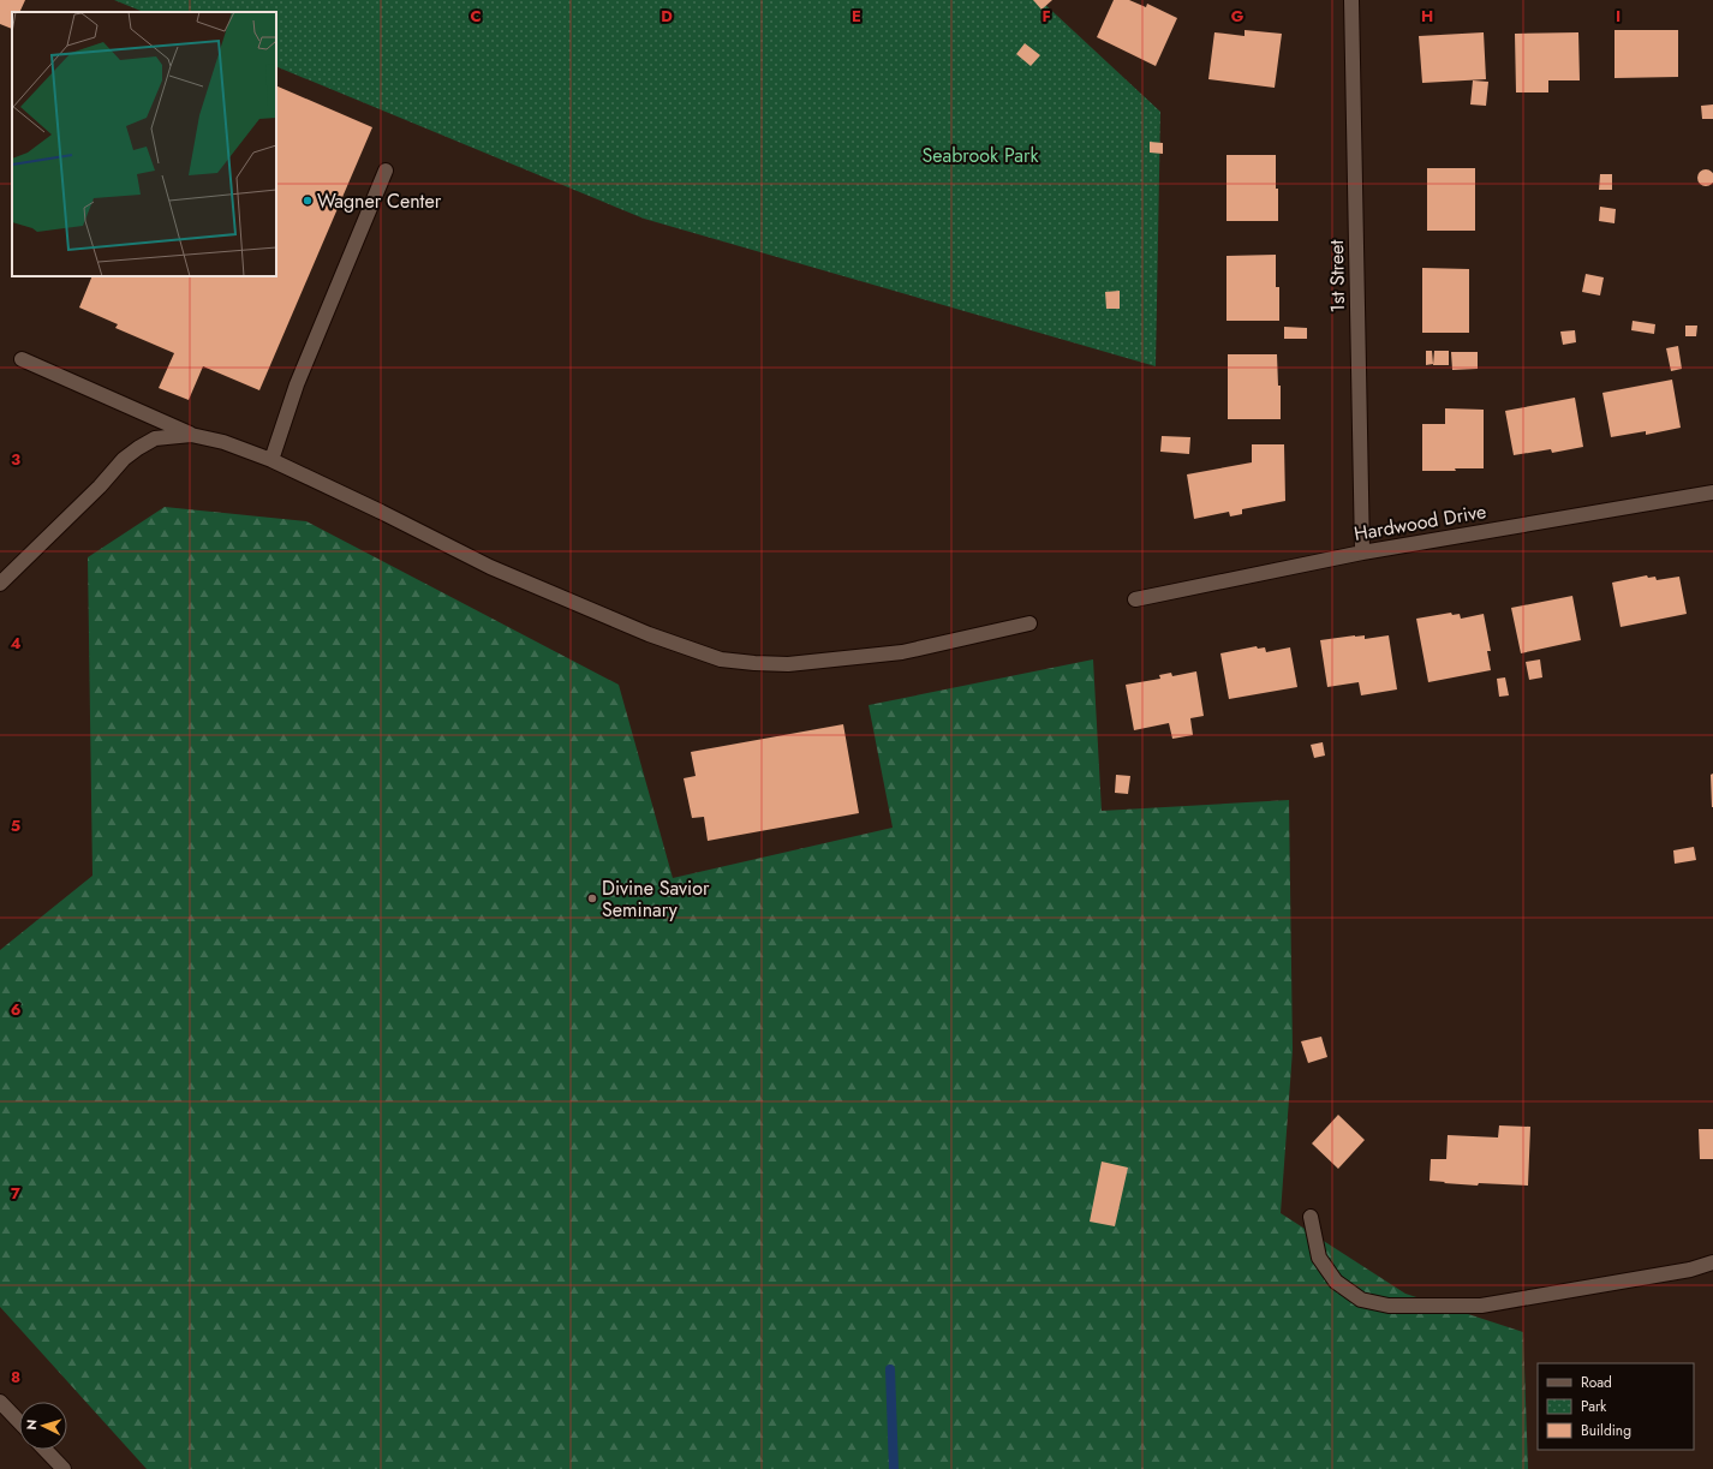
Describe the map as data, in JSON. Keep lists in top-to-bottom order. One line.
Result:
{"streets":{"street":["1st Street","Hardwood Drive"]},"crossings":[["1st Street","Hardwood Drive"]],"parks":["Seabrook Park"],"places":["Wagner Center","Divine Savior Seminary"],"legend":["Road","Park","Building"],"north":"left","grid":{"columns":["C","D","E","F","G","H","I"],"rows":["3","4","5","6","7","8"]}}
